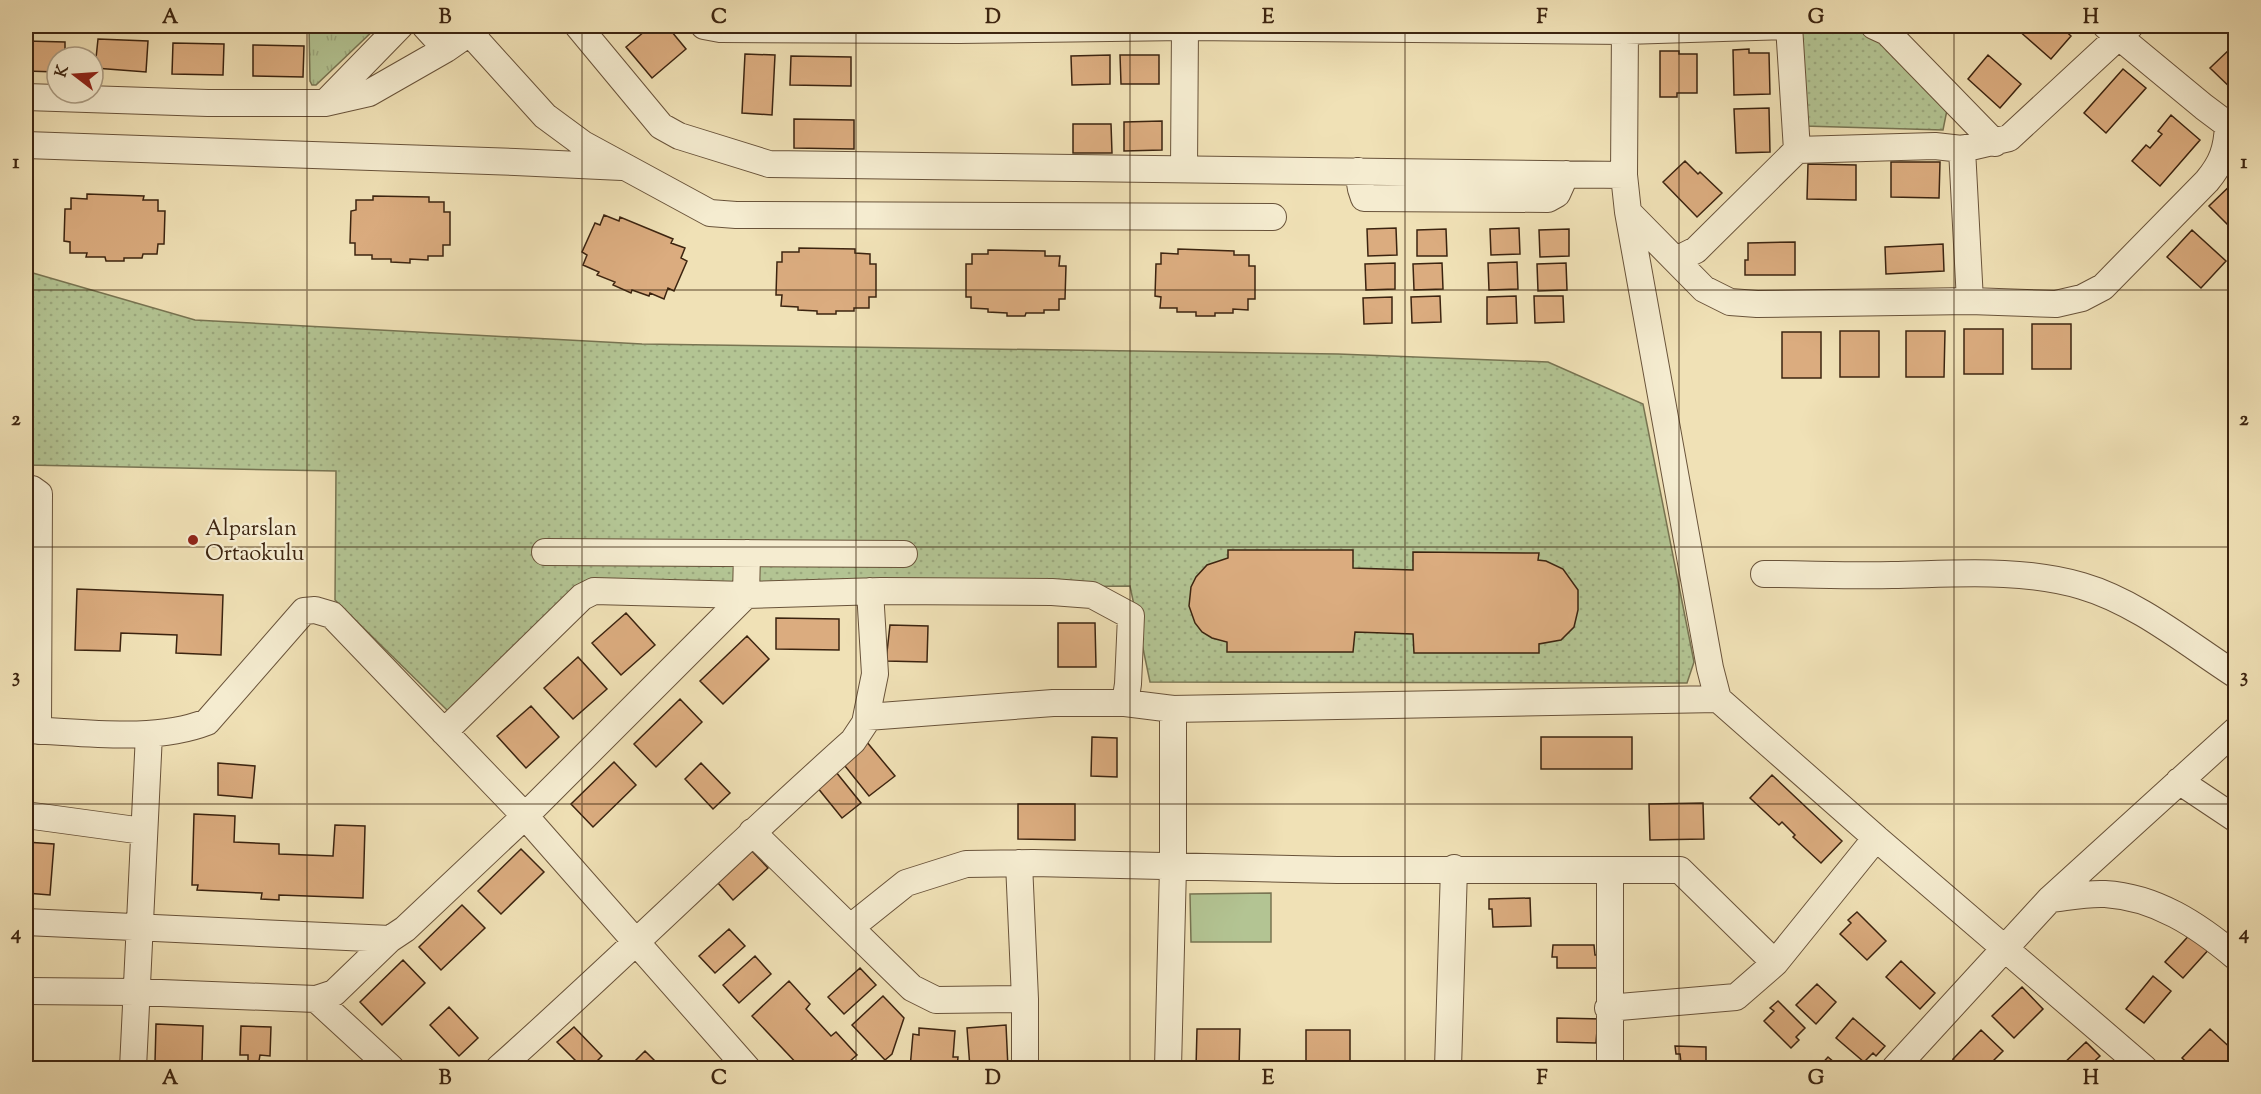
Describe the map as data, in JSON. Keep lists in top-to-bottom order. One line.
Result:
{"places":["Alparslan Ortaokulu"],"north":"left","grid":{"columns":["A","B","C","D","E","F","G","H"],"rows":["1","2","3","4"]}}
